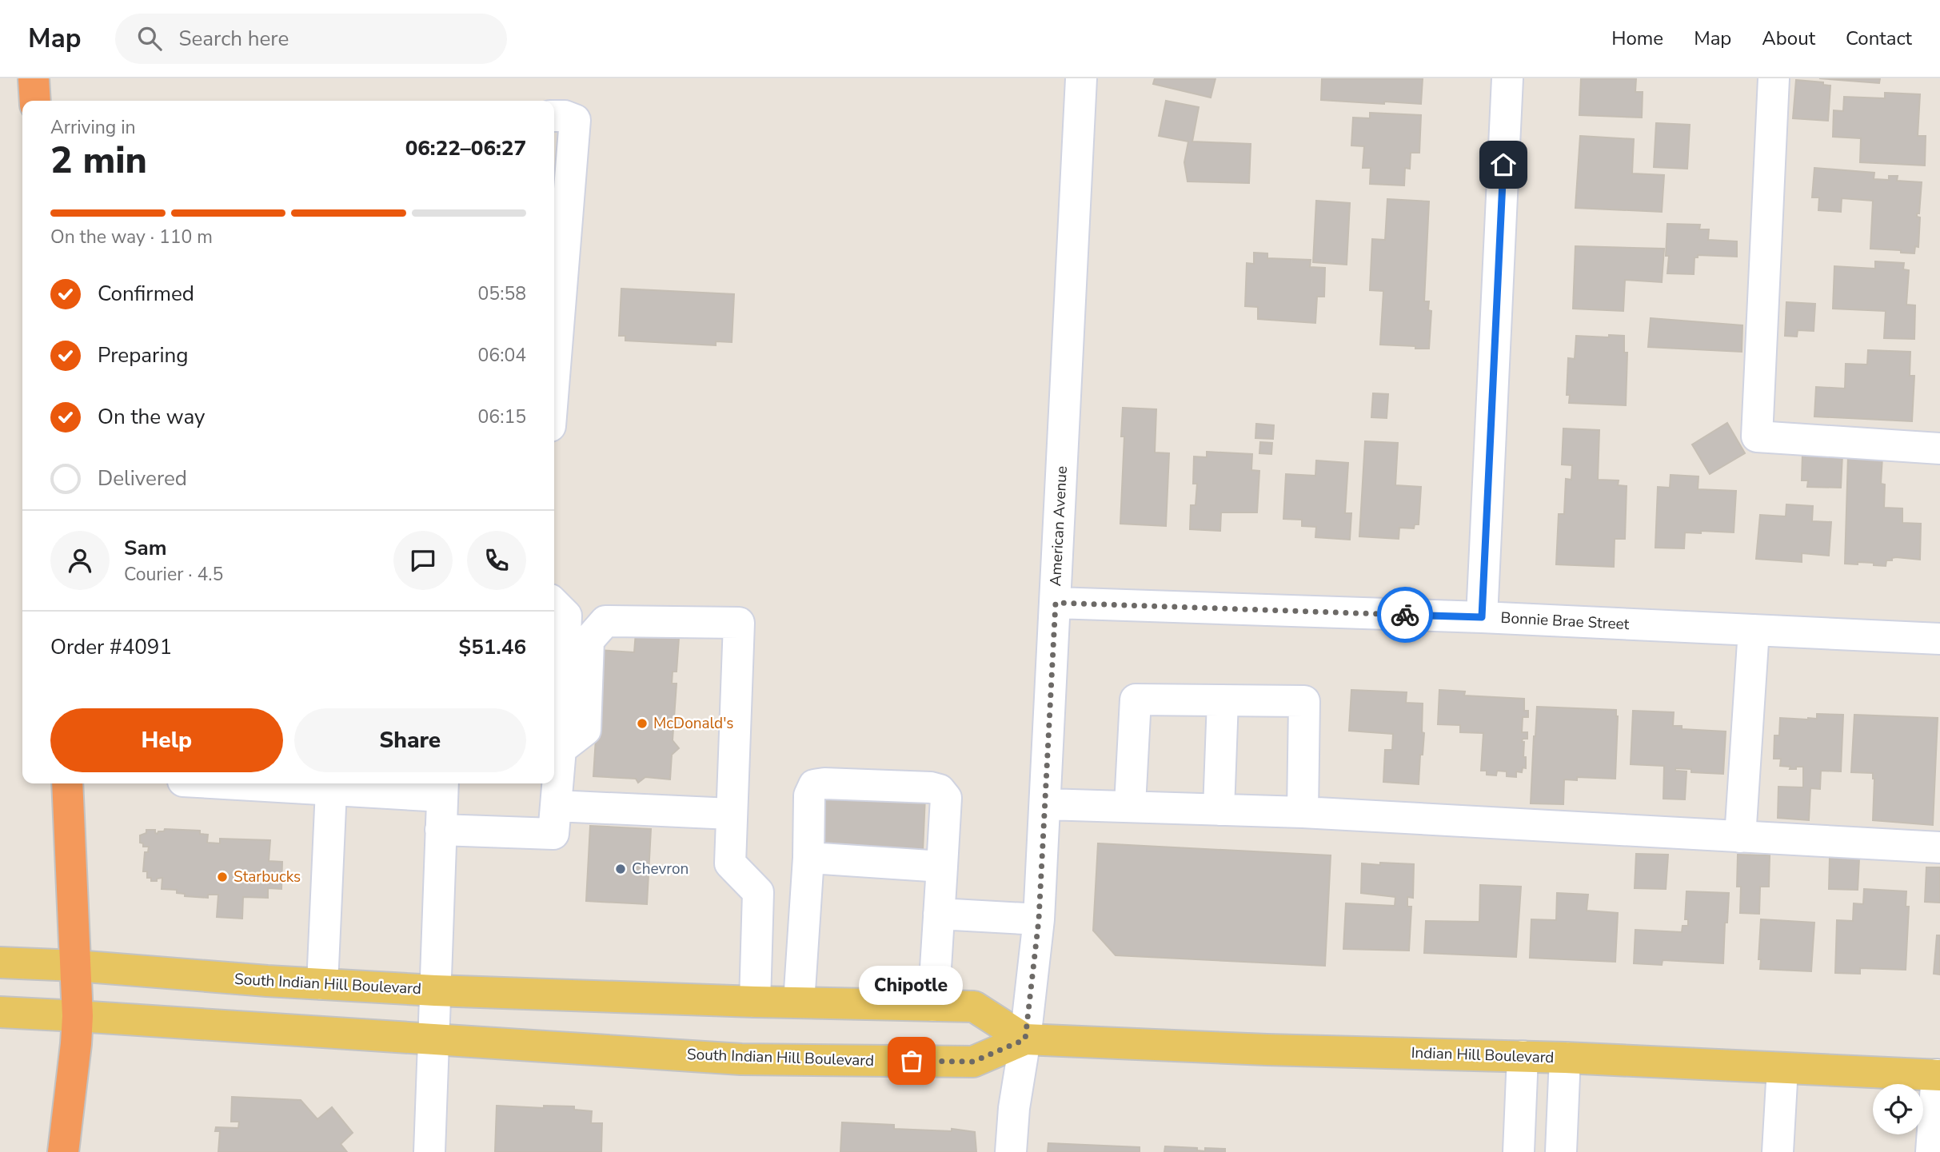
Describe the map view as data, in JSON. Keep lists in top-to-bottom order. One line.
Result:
{"streets":{"main road":["South Indian Hill Boulevard","Indian Hill Boulevard"],"street":["American Avenue","Bonnie Brae Street"]},"crossings":[["American Avenue","Bonnie Brae Street"],["American Avenue","South Indian Hill Boulevard"],["American Avenue","Indian Hill Boulevard"],["South Indian Hill Boulevard","Indian Hill Boulevard"]],"places":["McDonald's","Chevron","Starbucks","Chipotle"],"page":{"header":"Map","search":"Search here","nav":["Home","Map","About","Contact"],"heading":["2 min","Arriving in","06:22–06:27"],"panel":["Sam","Courier · 4.5","Order #4091","$51.46"],"bar":"On the way · 110 m","list":[["Confirmed","05:58"],["Preparing","06:04"],["On the way","06:15"],"Delivered"],"buttons":["Help","Share"],"bubble":"Chipotle"}}
